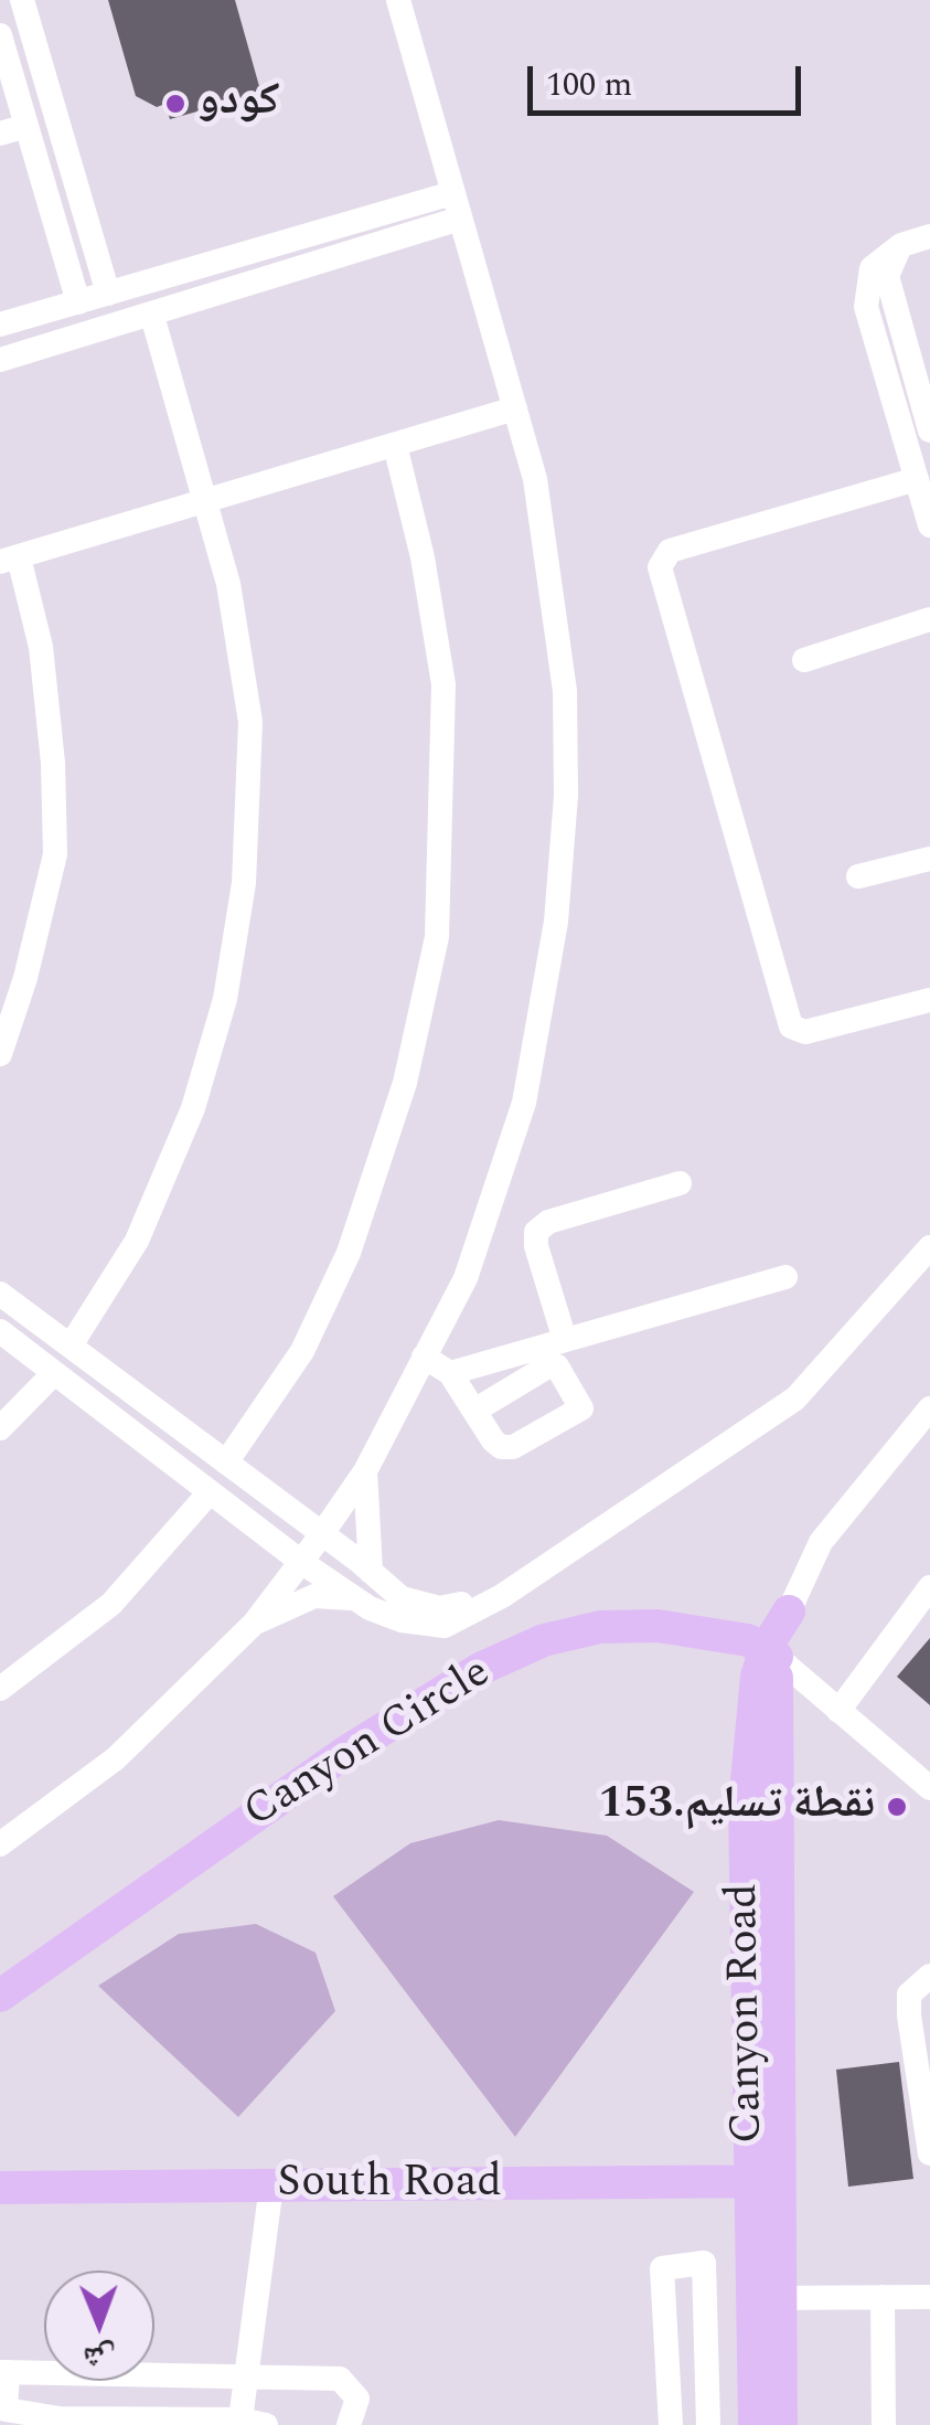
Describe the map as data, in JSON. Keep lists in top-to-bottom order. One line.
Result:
{"streets":{"main road":["Canyon Circle","Canyon Road","South Road"]},"crossings":[["Canyon Circle","Canyon Road"],["Canyon Road","South Road"]],"places":["كودو","نقطة تسليم.153"],"scale_bar":"100 m","north":"bottom"}
